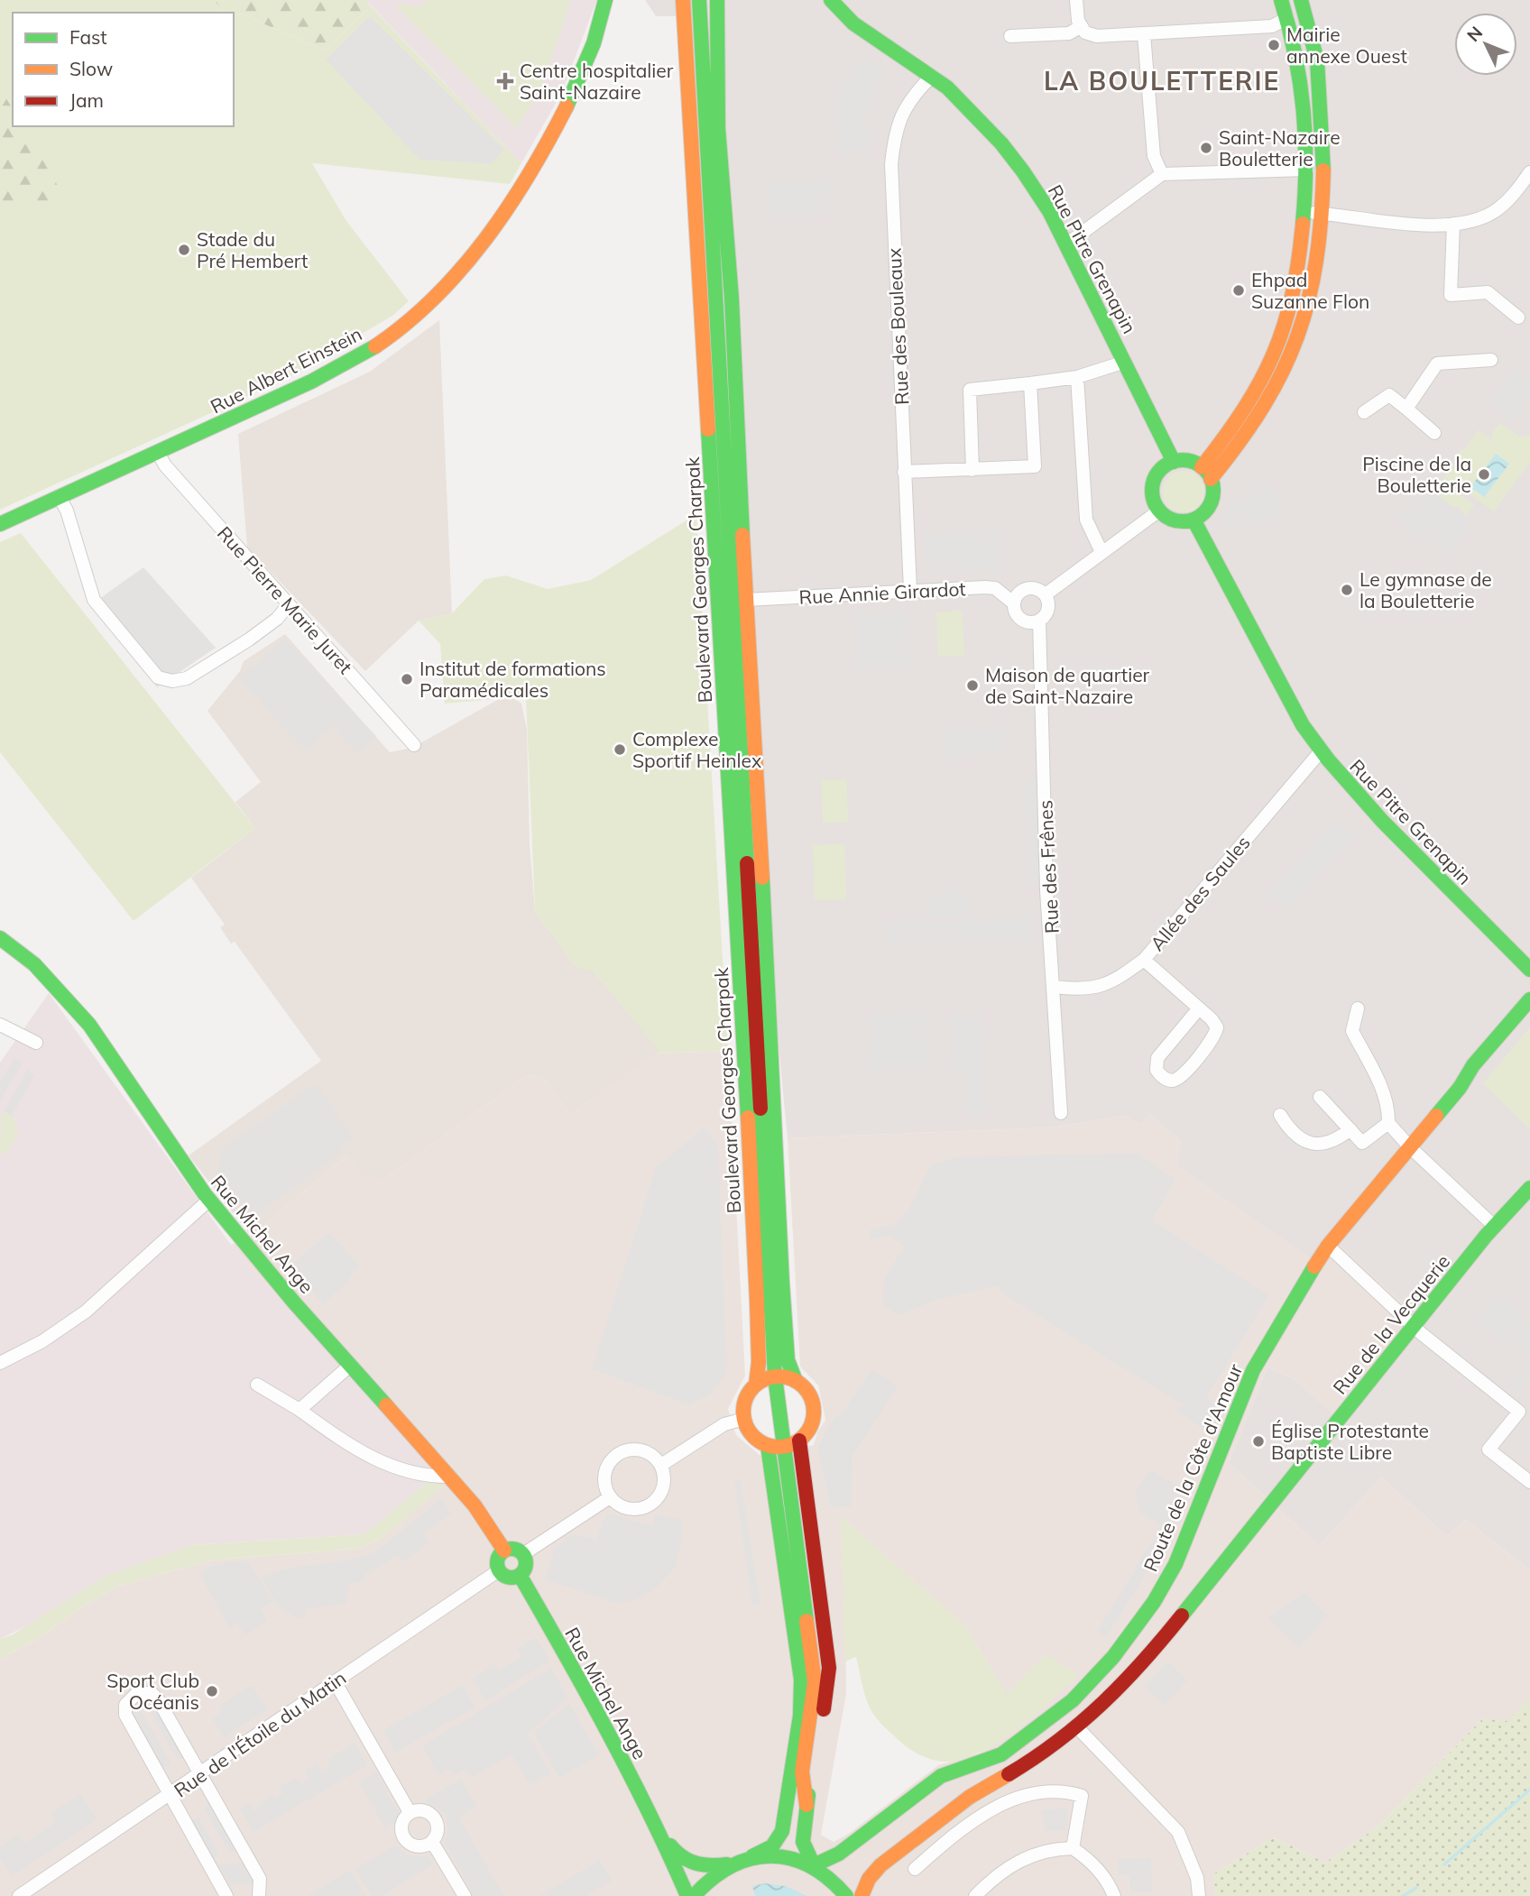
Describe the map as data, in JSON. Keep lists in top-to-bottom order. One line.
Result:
{"streets":{"street":["Rue Pitre Grenapin","Rue des Bouleaux","Rue Albert Einstein","Boulevard Georges Charpak","Rue Annie Girardot","Rue Pierre Marie Juret","Rue des Frênes","Allée des Saules","Rue Michel Ange","Rue de la Vecquerie","Route de la Côte d'Amour","Rue de l'Étoile du Matin"]},"crossings":[["Rue Pitre Grenapin","Rue des Bouleaux"],["Rue Pitre Grenapin","Allée des Saules"],["Rue des Bouleaux","Rue Annie Girardot"],["Rue Albert Einstein","Rue Pierre Marie Juret"],["Rue Annie Girardot","Rue des Frênes"],["Rue des Frênes","Allée des Saules"],["Rue Michel Ange","Rue de l'Étoile du Matin"]],"districts":["LA BOULETTERIE"],"places":{"other":["Mairie annexe Ouest","Saint-Nazaire Bouletterie","Stade du Pré Hembert","Ehpad Suzanne Flon","Piscine de la Bouletterie","Le gymnase de la Bouletterie","Institut de formations Paramédicales","Maison de quartier de Saint-Nazaire","Complexe Sportif Heinlex","Église Protestante Baptiste Libre","Sport Club Océanis"],"health":["Centre hospitalier Saint-Nazaire"]},"legend":["Fast","Slow","Jam"],"north":"top left"}
